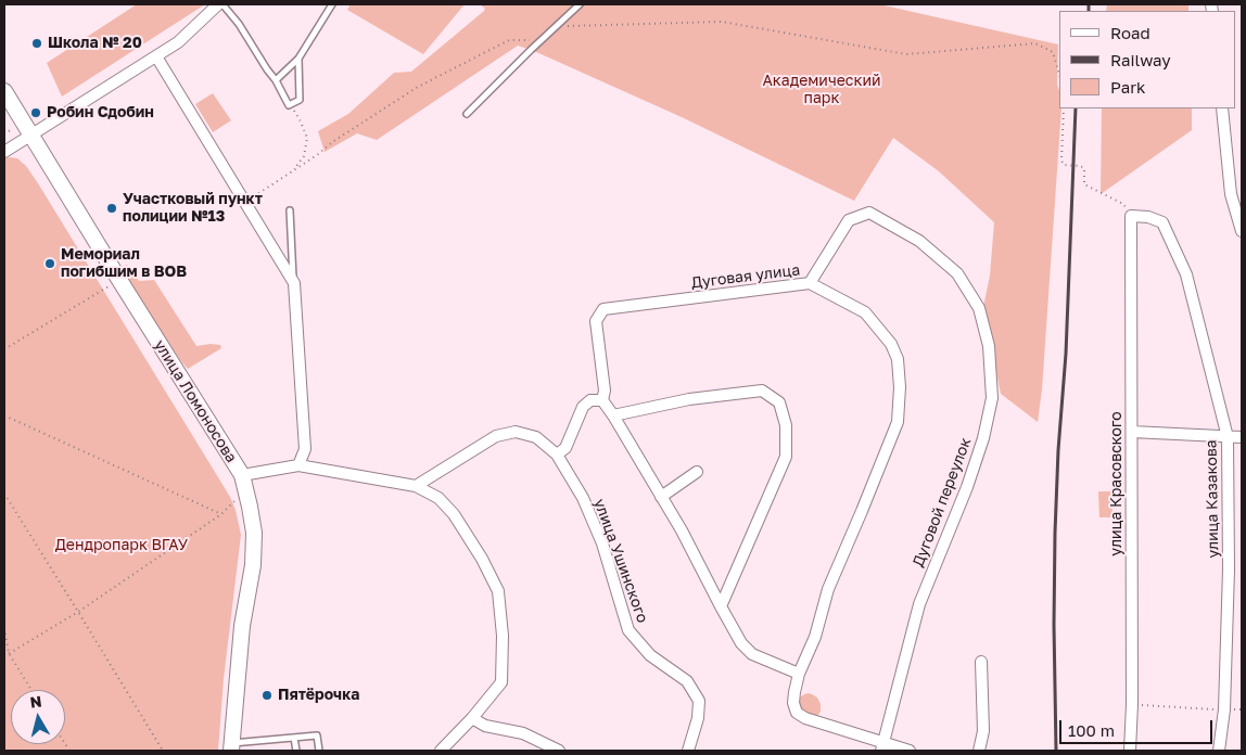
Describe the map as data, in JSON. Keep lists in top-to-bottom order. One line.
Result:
{"streets":{"main road":["улица Ломоносова"],"street":["Дуговая улица","улица Красовского","улица Казакова","Дуговой переулок","улица Ушинского"]},"crossings":[["Дуговая улица","Дуговой переулок"],["улица Красовского","улица Казакова"]],"parks":["Академический парк","Дендропарк ВГАУ"],"places":["Школа № 20","Робин Сдобин","Участковый пункт полиции №13","Мемориал погибшим в ВОВ","Пятёрочка"],"legend":["Road","Railway","Park"],"scale_bar":"100 m","north":"top"}
